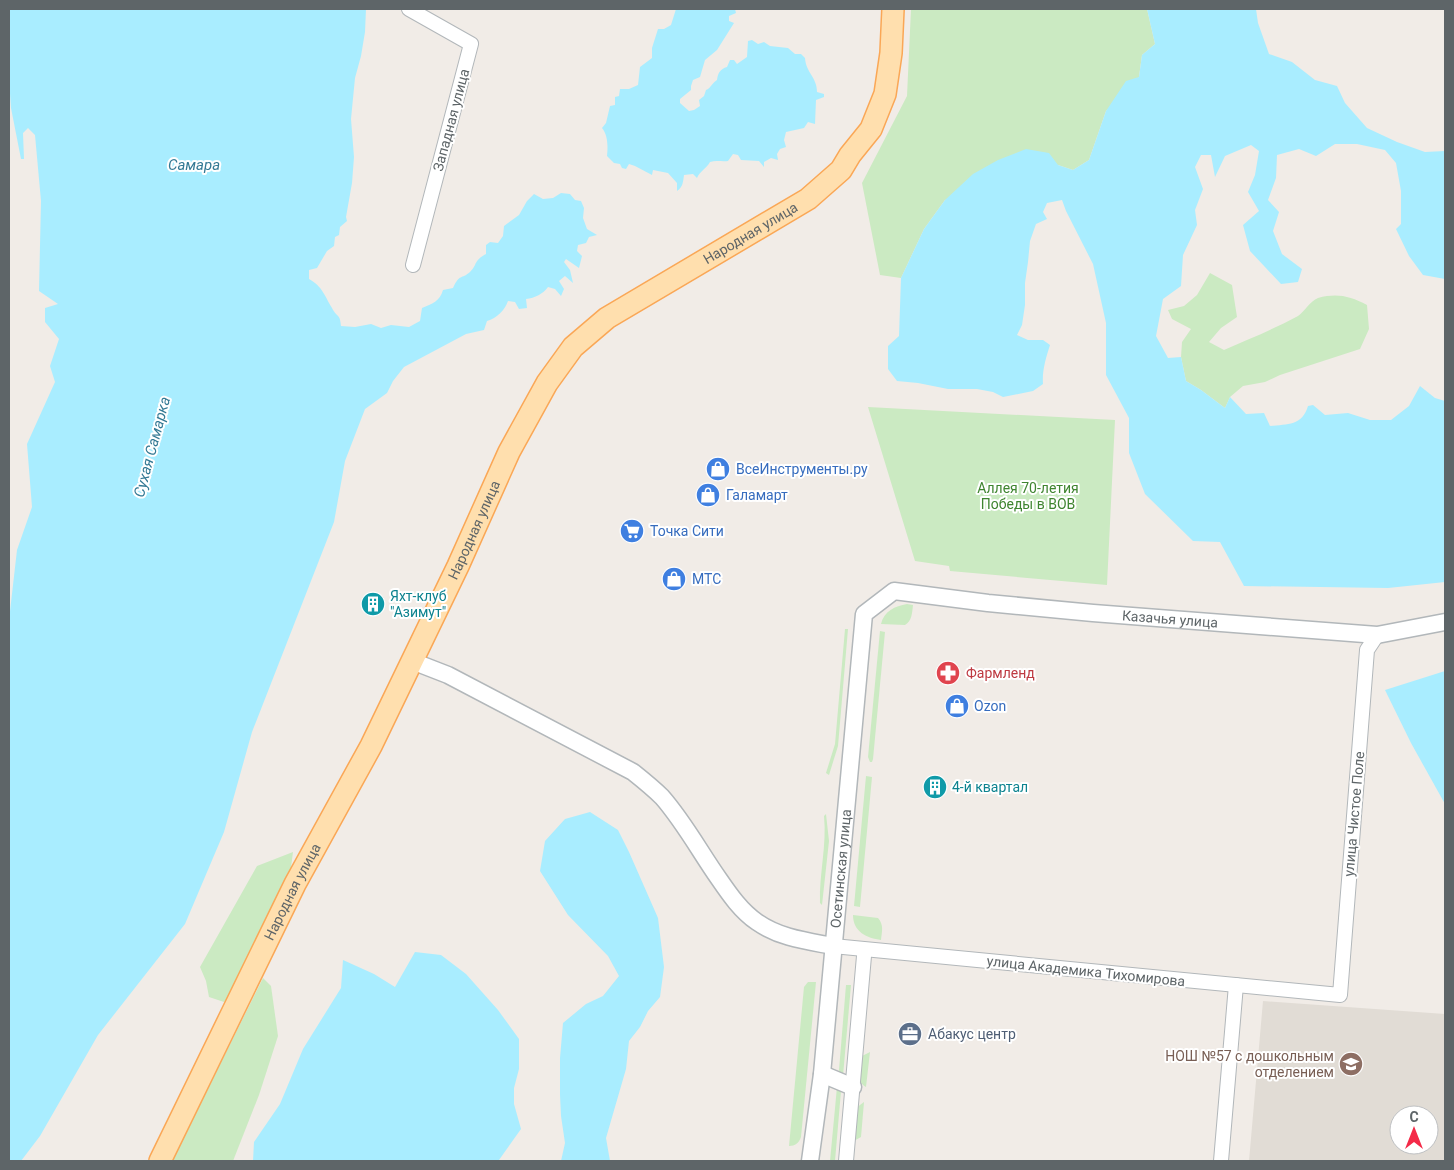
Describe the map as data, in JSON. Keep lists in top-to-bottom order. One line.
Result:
{"streets":{"main road":["Народная улица"],"street":["Западная улица","Казачья улица","улица Чистое Поле","Осетинская улица","улица Академика Тихомирова"]},"crossings":[["Казачья улица","улица Чистое Поле"],["Казачья улица","Осетинская улица"],["улица Чистое Поле","улица Академика Тихомирова"],["Осетинская улица","улица Академика Тихомирова"]],"water":["Самара","Сухая Самарка"],"parks":["Аллея 70-летия Победы в ВОВ"],"places":{"shop":["ВсеИнструменты.ру","Галамарт","МТС","Ozon"],"supermarket":["Точка Сити"],"building":["Яхт-клуб \"Азимут\"","4-й квартал"],"pharmacy":["Фармленд"],"office":["Абакус центр"],"school or university":["НОШ №57 с дошкольным отделением"]},"north":"top"}
